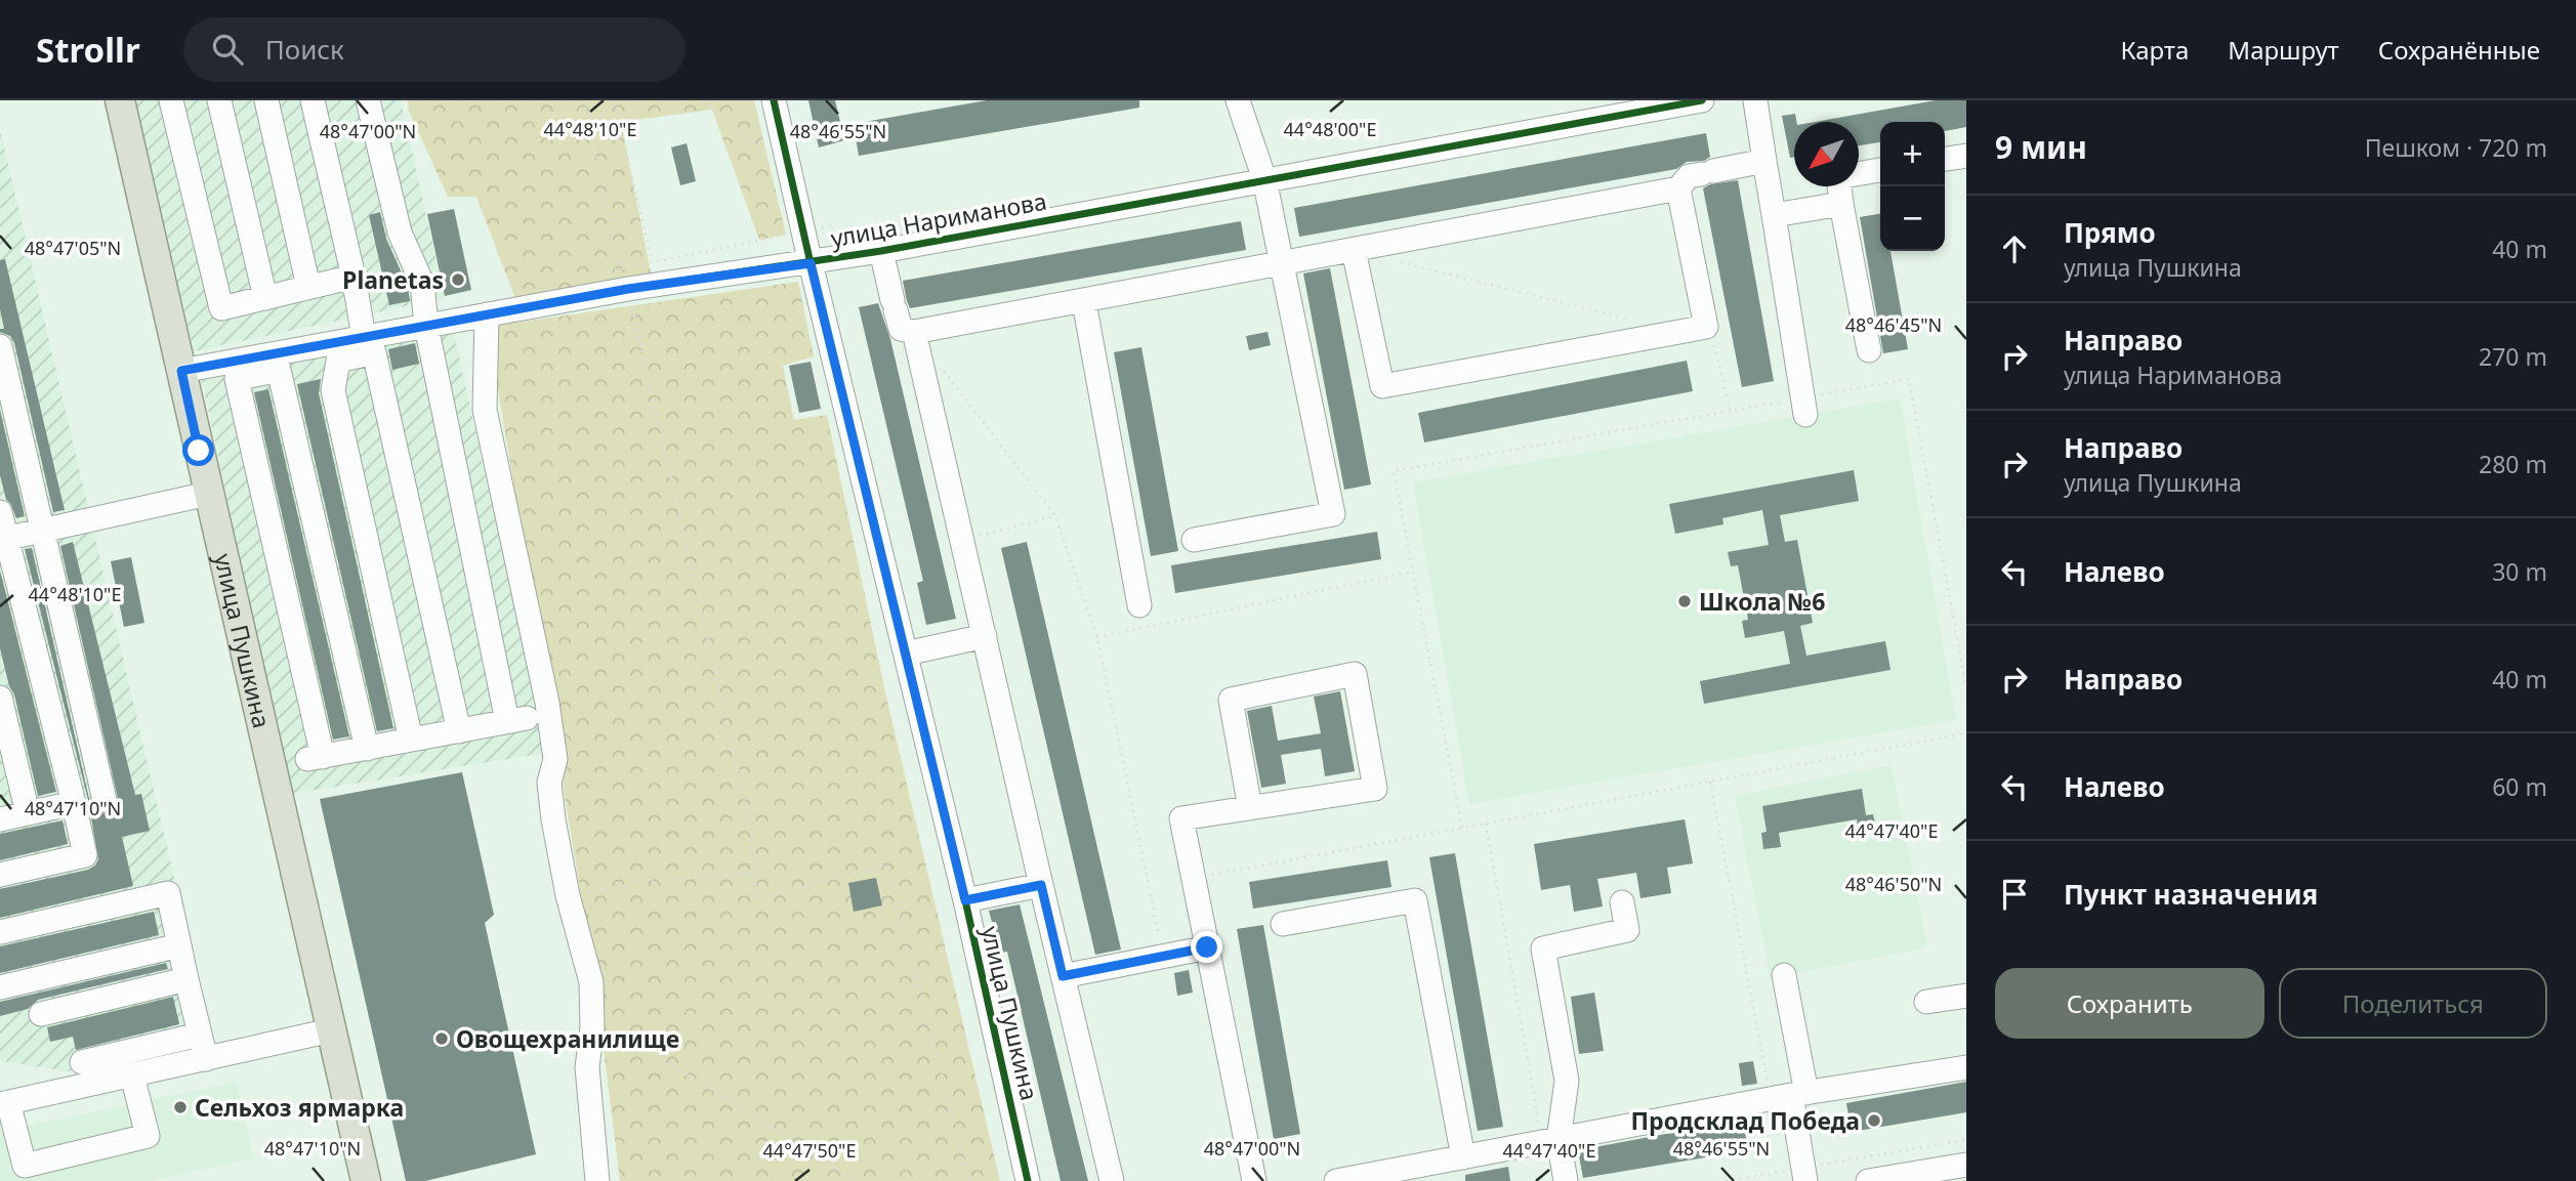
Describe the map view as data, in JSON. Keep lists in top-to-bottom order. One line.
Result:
{"streets":{"main road":["улица Пушкина"],"street":["улица Нариманова"]},"crossings":[["улица Нариманова","улица Пушкина"]],"places":["Planetas","Школа №6","Овощехранилище","Сельхоз ярмарка","Продсклад Победа"],"north":"bottom left","page":{"header":"Strollr","search":"Поиск","nav":["Карта","Маршрут","Сохранённые"],"heading":["9 мин","Пешком · 720 m"],"map_buttons":["+","−"],"list":[["Прямо","улица Пушкина","40 m"],["Направо","улица Нариманова","270 m"],["Направо","улица Пушкина","280 m"],["Налево","30 m"],["Направо","40 m"],["Налево","60 m"],"Пункт назначения"],"buttons":["Сохранить","Поделиться"]},"coordinates":["44°48'10\"E","44°48'00\"E","48°47'00\"N","48°46'55\"N","48°47'05\"N","48°46'45\"N","48°47'10\"N","44°47'40\"E","48°46'50\"N","44°47'50\"E"]}
